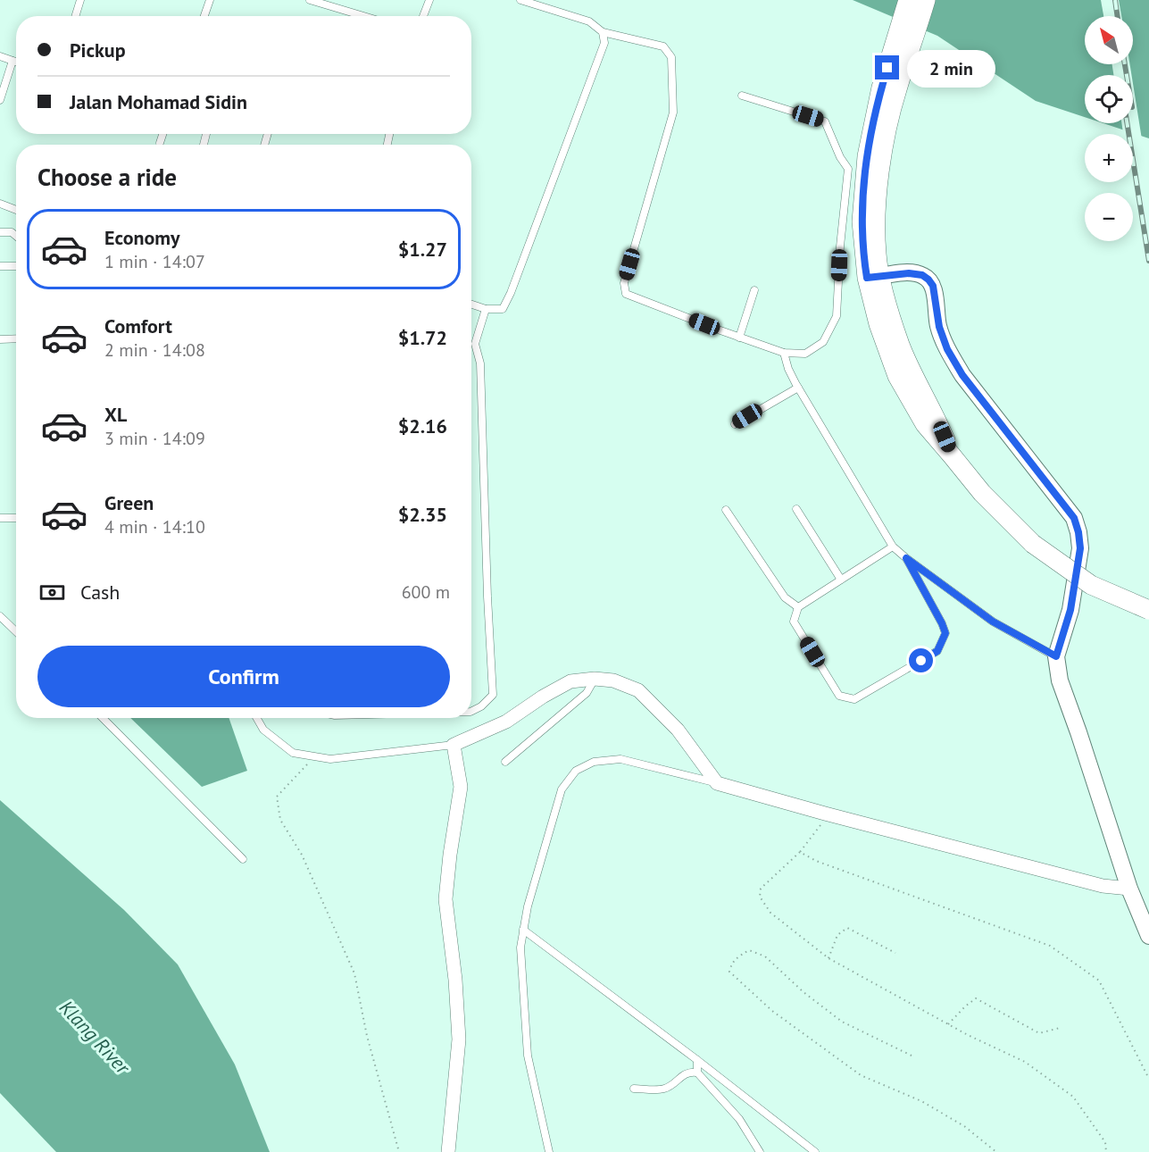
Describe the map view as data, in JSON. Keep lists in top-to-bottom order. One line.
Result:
{"water":["Klang River"],"north":"top left","page":{"map_buttons":["+","−"],"banner":["Pickup","Jalan Mohamad Sidin"],"bubble":"2 min","heading":"Choose a ride","list":[{"name":"Economy","note":"1 min · 14:07","value":"$1.27"},{"name":"Comfort","note":"2 min · 14:08","value":"$1.72"},{"name":"XL","note":"3 min · 14:09","value":"$2.16"},{"name":"Green","note":"4 min · 14:10","value":"$2.35"}],"pay":["Cash","600 m"],"buttons":"Confirm"}}
